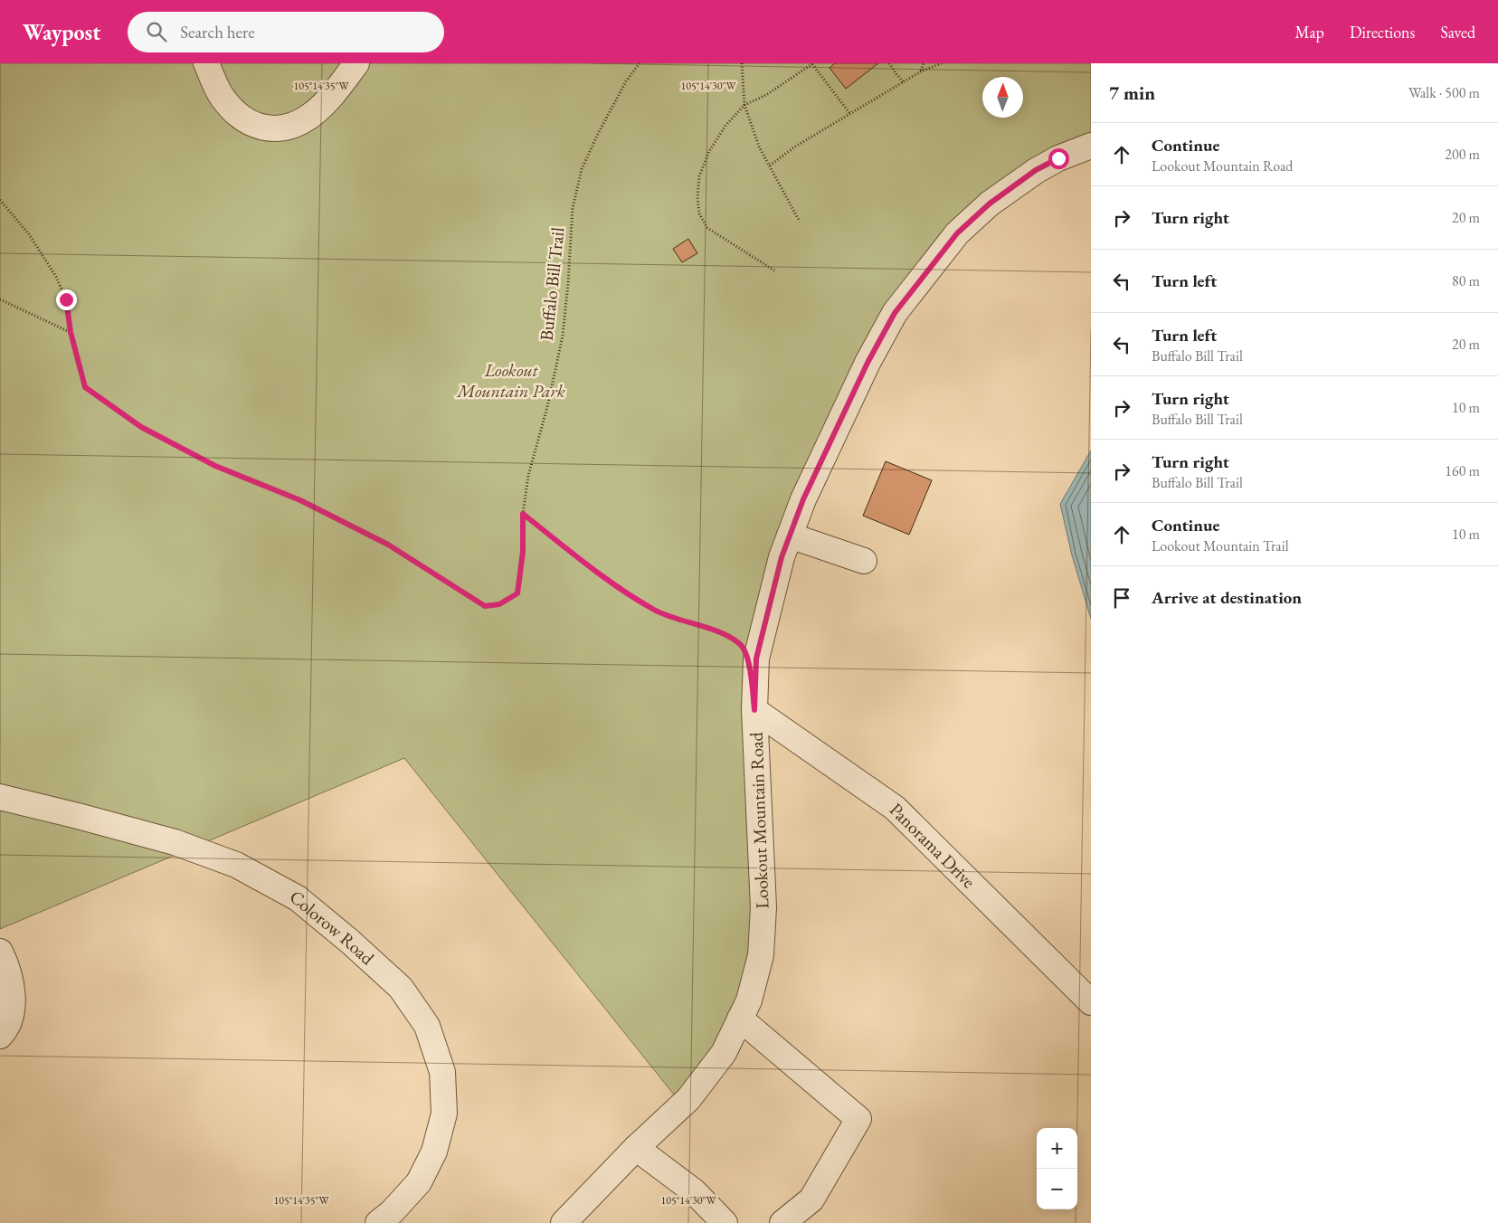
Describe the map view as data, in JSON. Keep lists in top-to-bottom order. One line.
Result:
{"streets":{"street":["Lookout Mountain Road","Panorama Drive","Colorow Road"],"path":["Buffalo Bill Trail"]},"crossings":[["Lookout Mountain Road","Panorama Drive"]],"parks":["Lookout Mountain Park"],"north":"top","page":{"header":"Waypost","search":"Search here","nav":["Map","Directions","Saved"],"heading":["7 min","Walk · 500 m"],"list":[["Continue","Lookout Mountain Road","200 m"],["Turn right","20 m"],["Turn left","80 m"],["Turn left","Buffalo Bill Trail","20 m"],["Turn right","Buffalo Bill Trail","10 m"],["Turn right","Buffalo Bill Trail","160 m"],["Continue","Lookout Mountain Trail","10 m"],"Arrive at destination"],"map_buttons":["+","−"]},"coordinates":["105°14'35\"W","105°14'30\"W"]}
